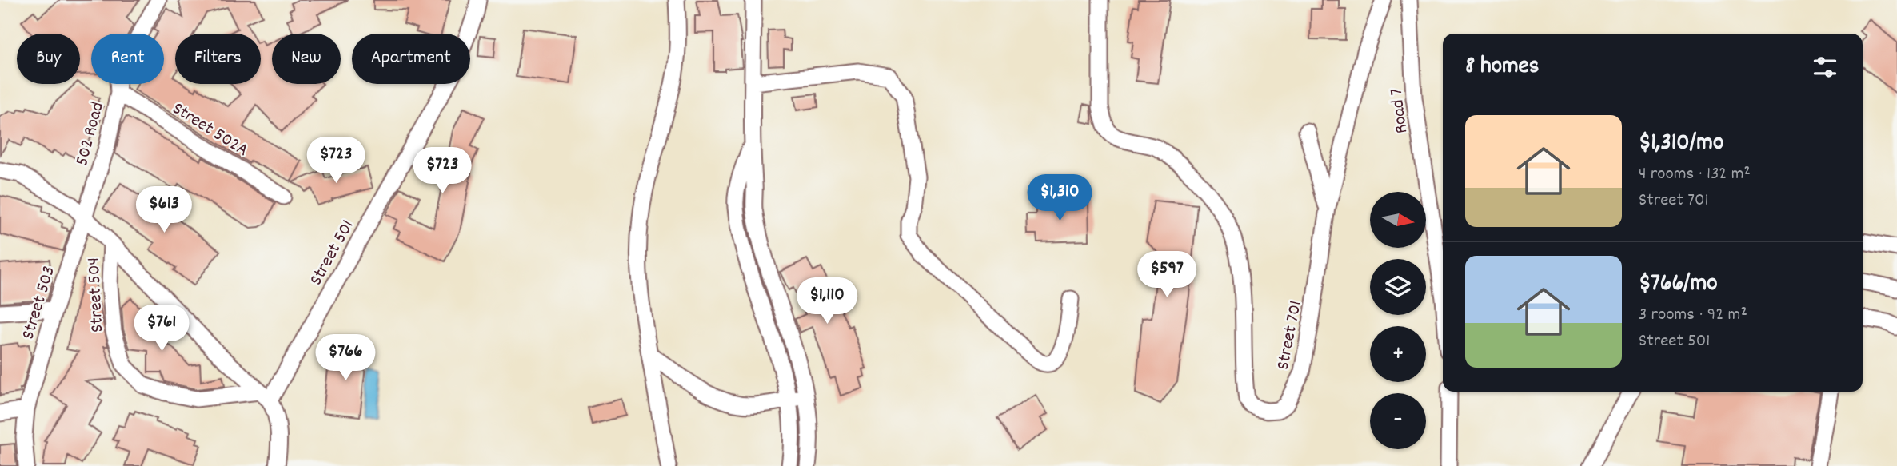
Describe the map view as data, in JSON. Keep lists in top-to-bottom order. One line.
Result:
{"streets":{"street":["Road 7","Street 502A","502 Road","Street 501","Street 504","Street 503","Street 701"]},"crossings":[["Street 502A","502 Road"],["502 Road","Street 503"],["Street 501","Street 504"]],"north":"right","page":{"chip":["Buy","Rent","Filters","New","Apartment"],"heading":"8 homes","list":[{"name":"$1,310/mo","note":"4 rooms · 132 m² · Street 701"},{"name":"$766/mo","note":"3 rooms · 92 m² · Street 501"}],"price":["$723","$723","$1,310","$613","$597","$1,110","$761","$766"],"map_buttons":["+","−"]}}
